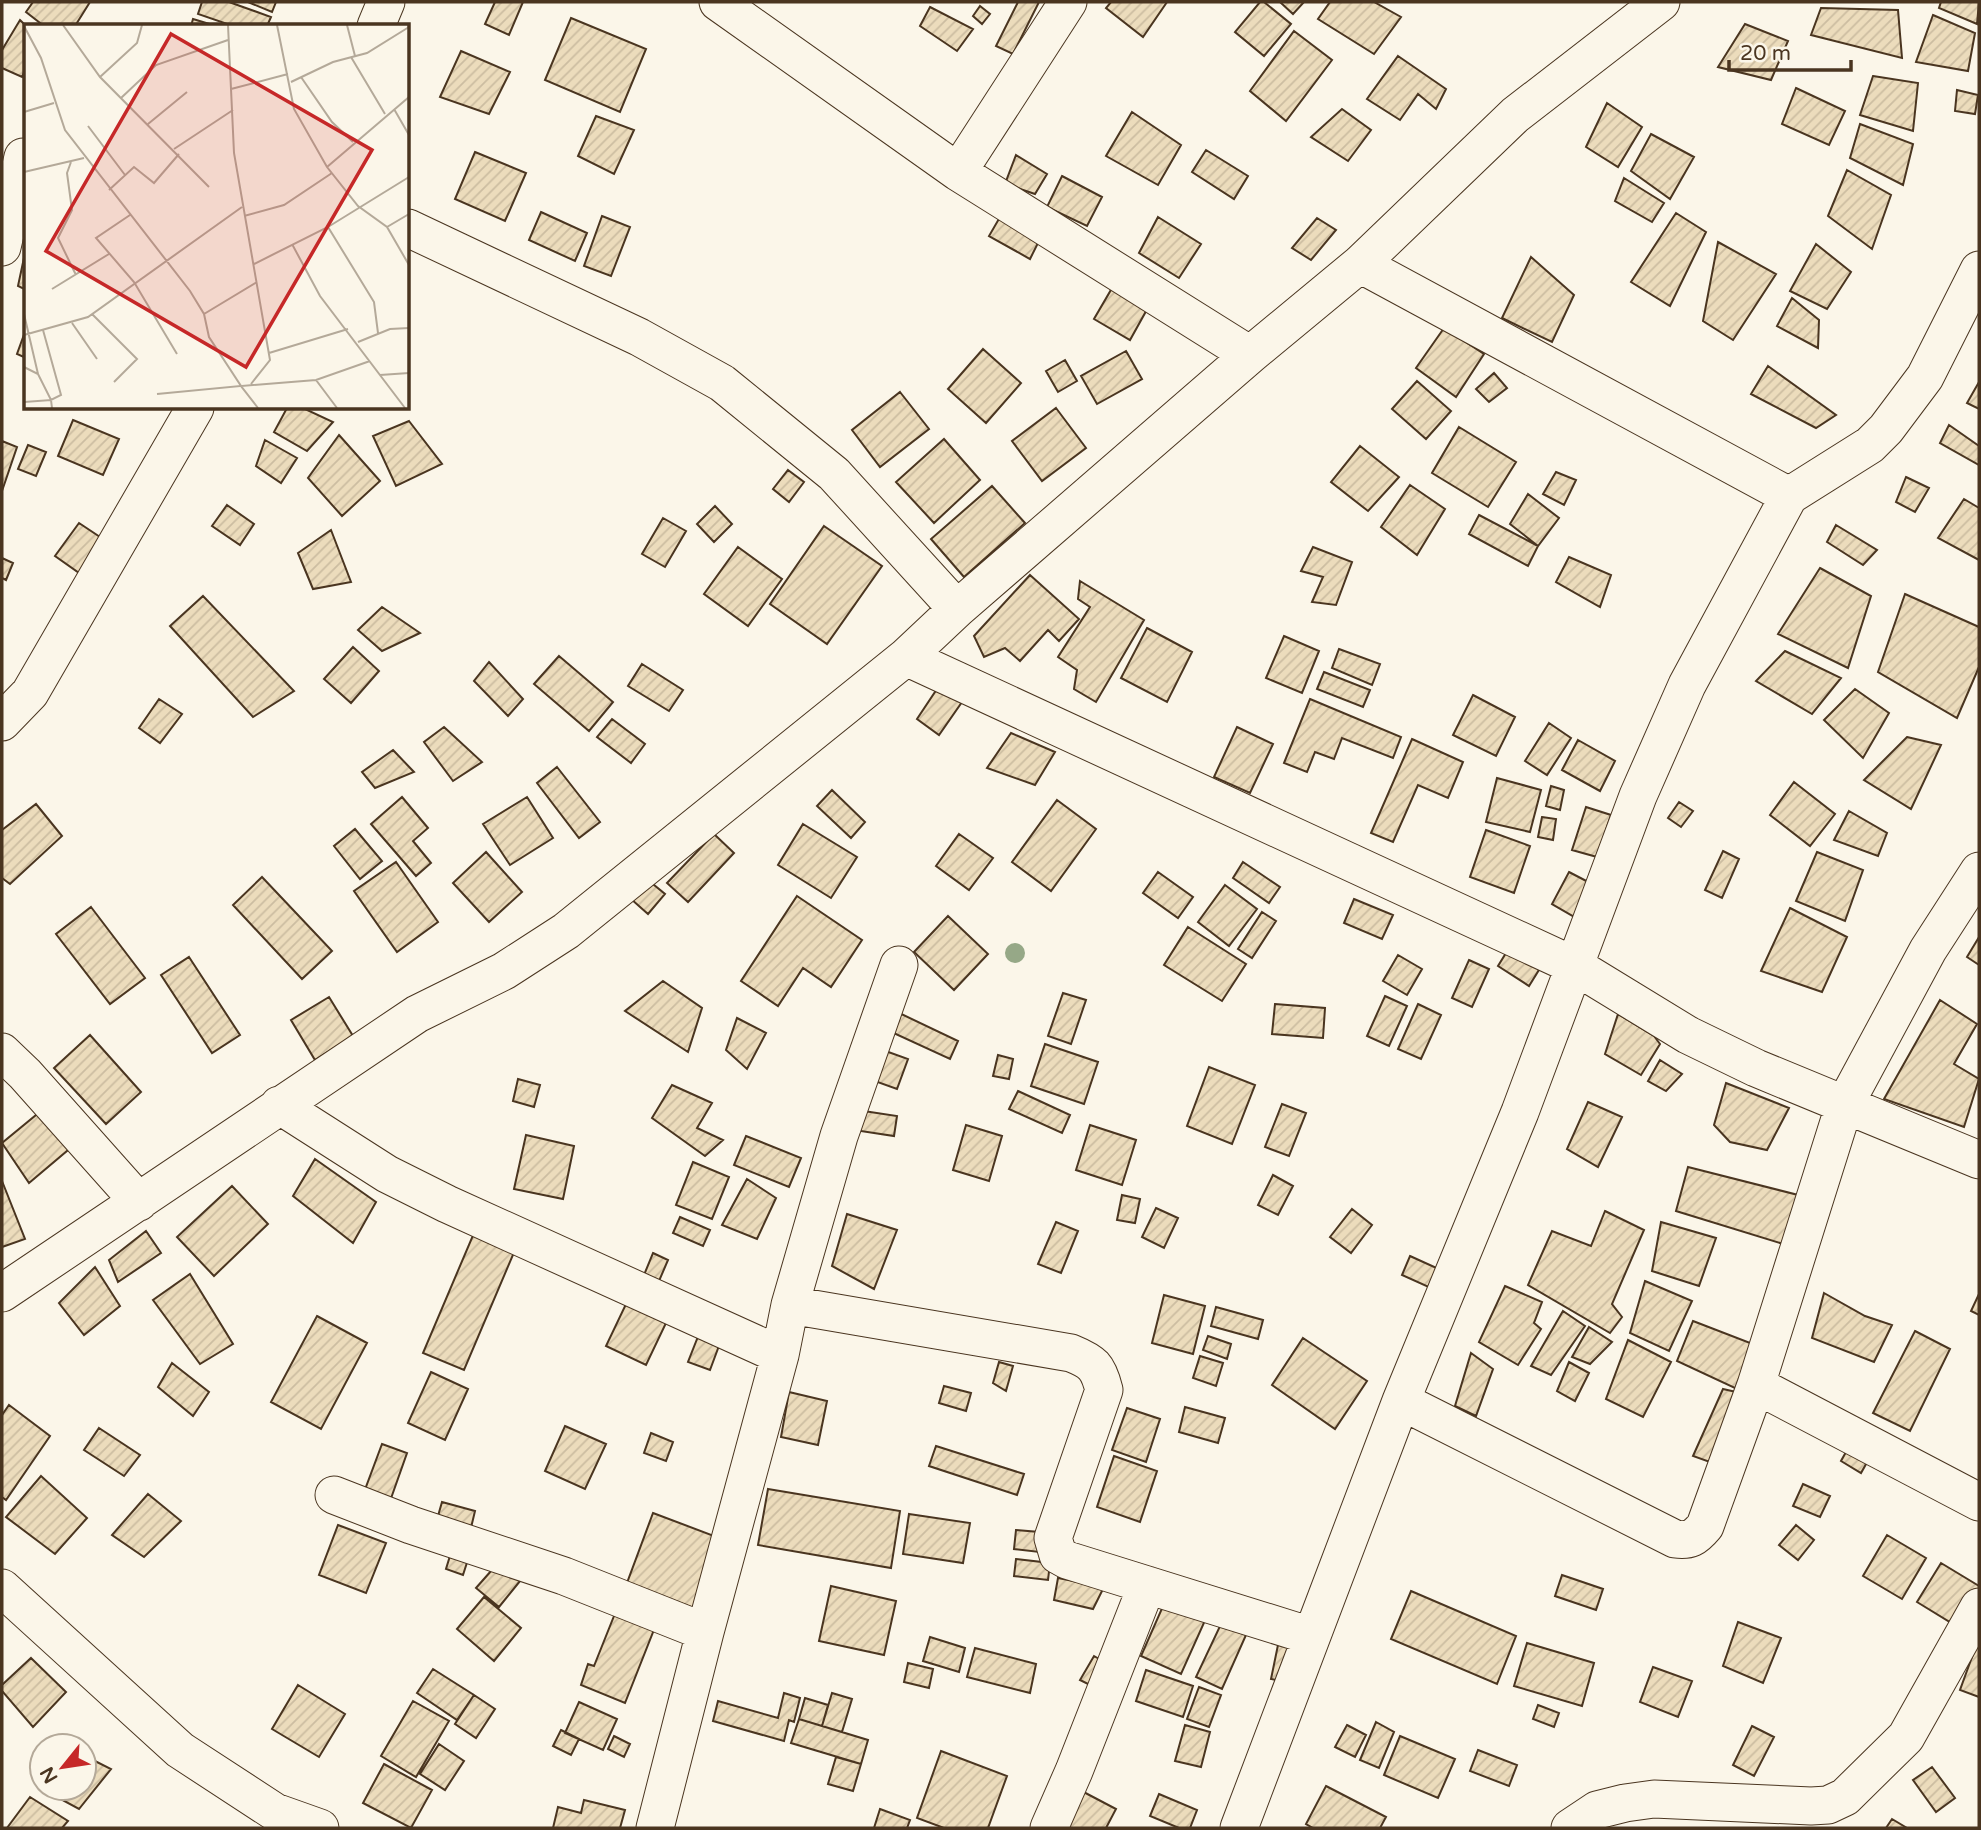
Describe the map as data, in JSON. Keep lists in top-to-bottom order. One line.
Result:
{"scale_bar":"20 m","north":"bottom left"}
